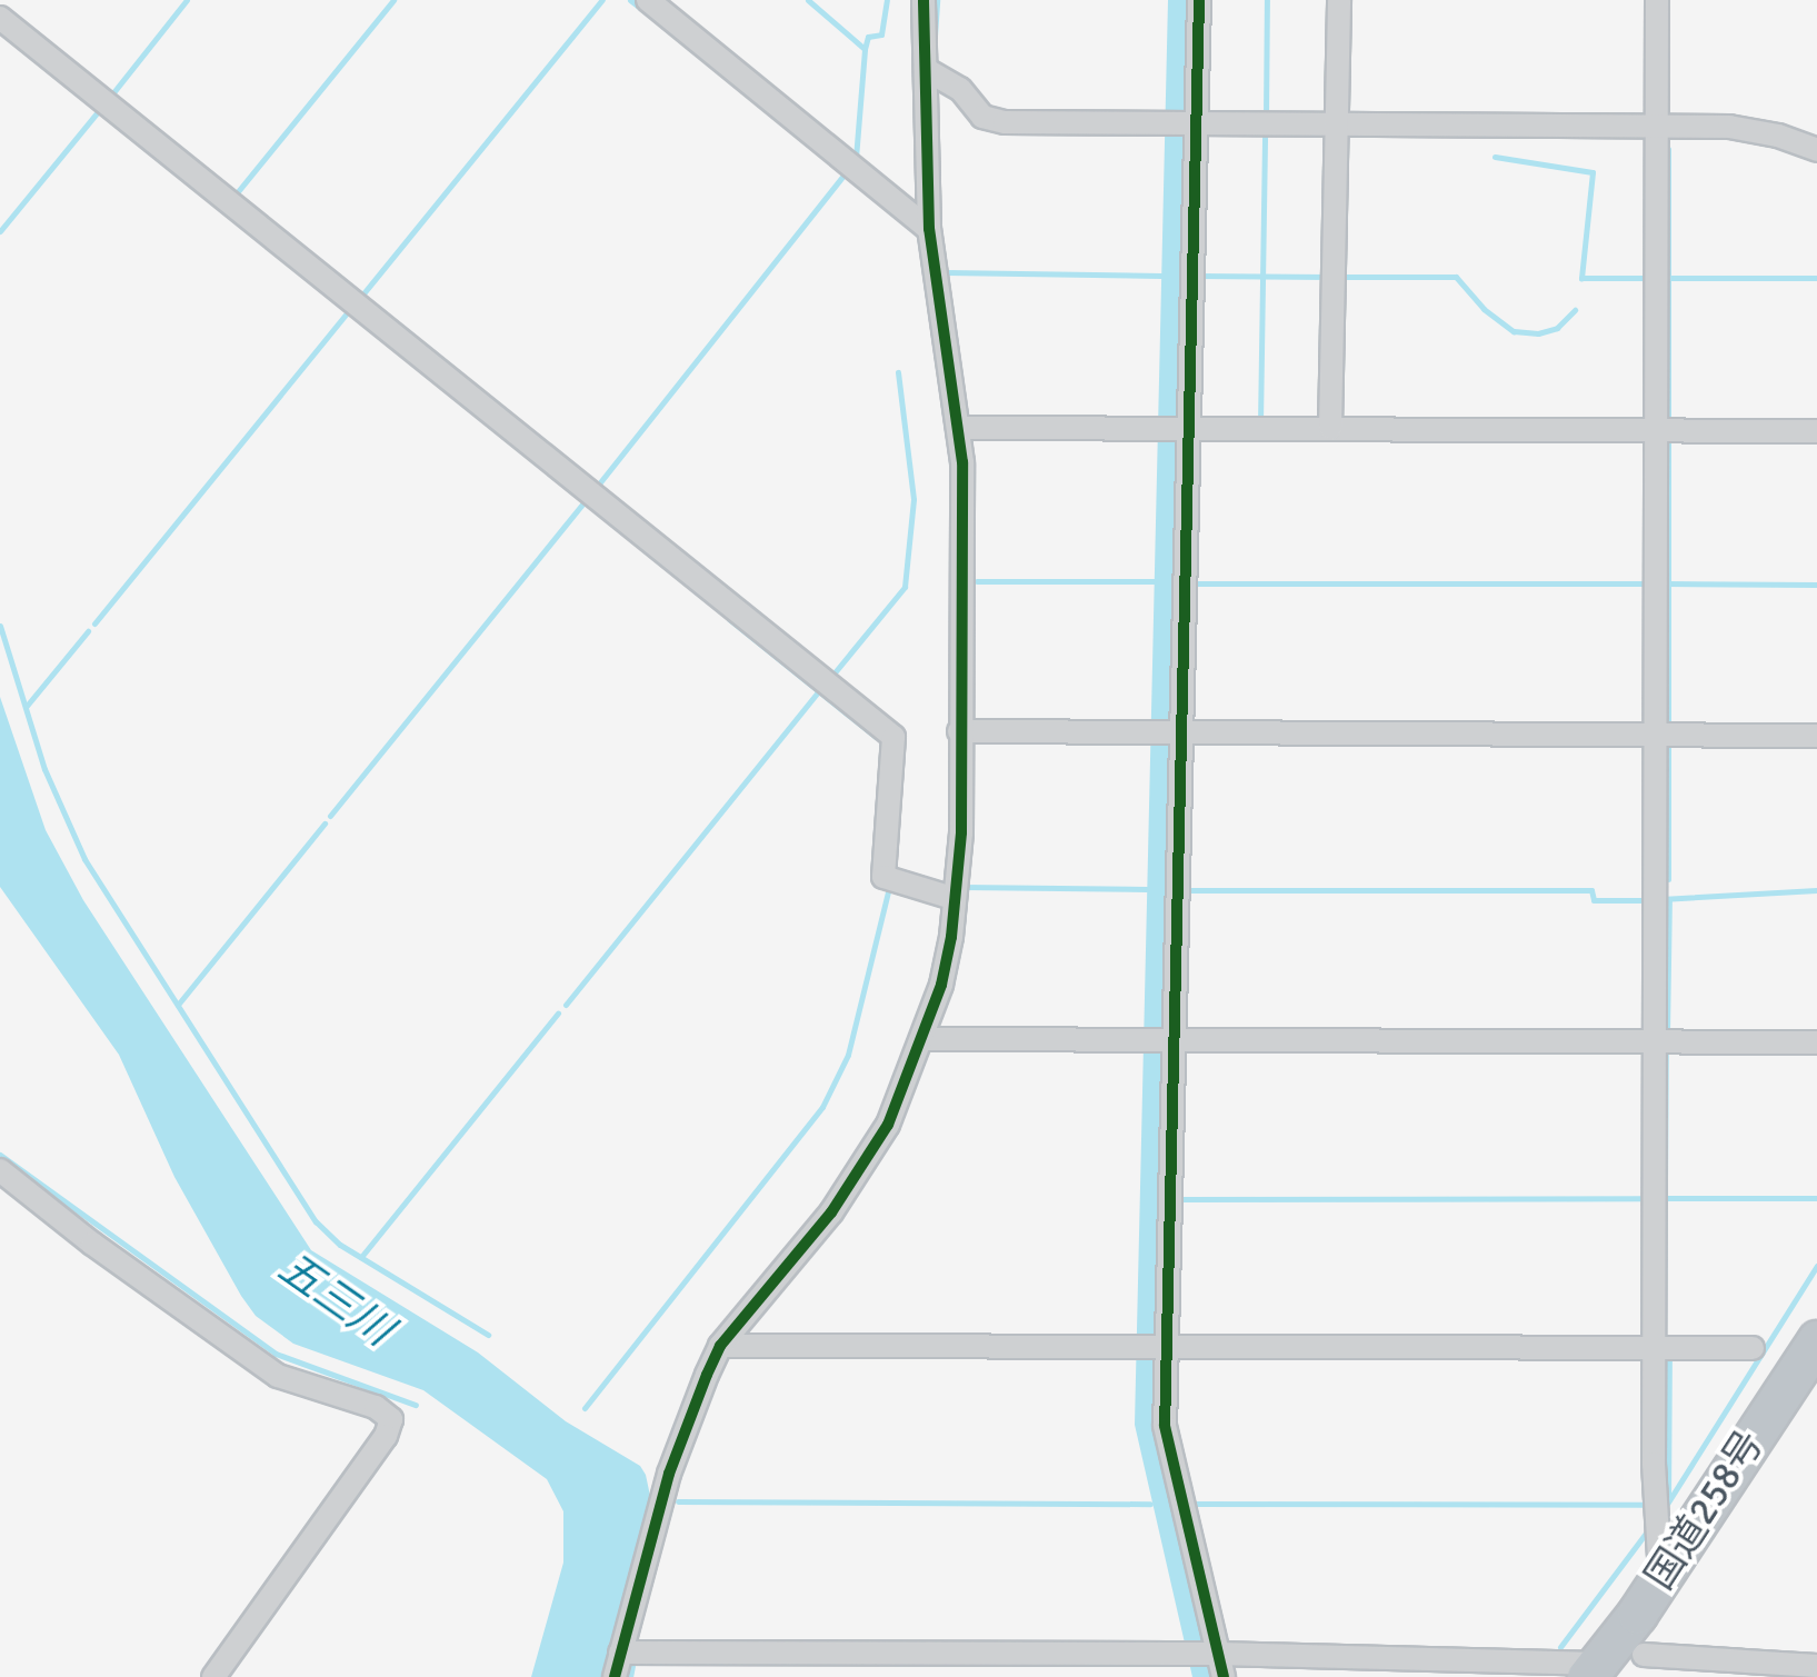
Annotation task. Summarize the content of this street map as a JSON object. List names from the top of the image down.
{
  "streets": {
    "highway": ["国道258号"]
  },
  "water": ["五三川"]
}
